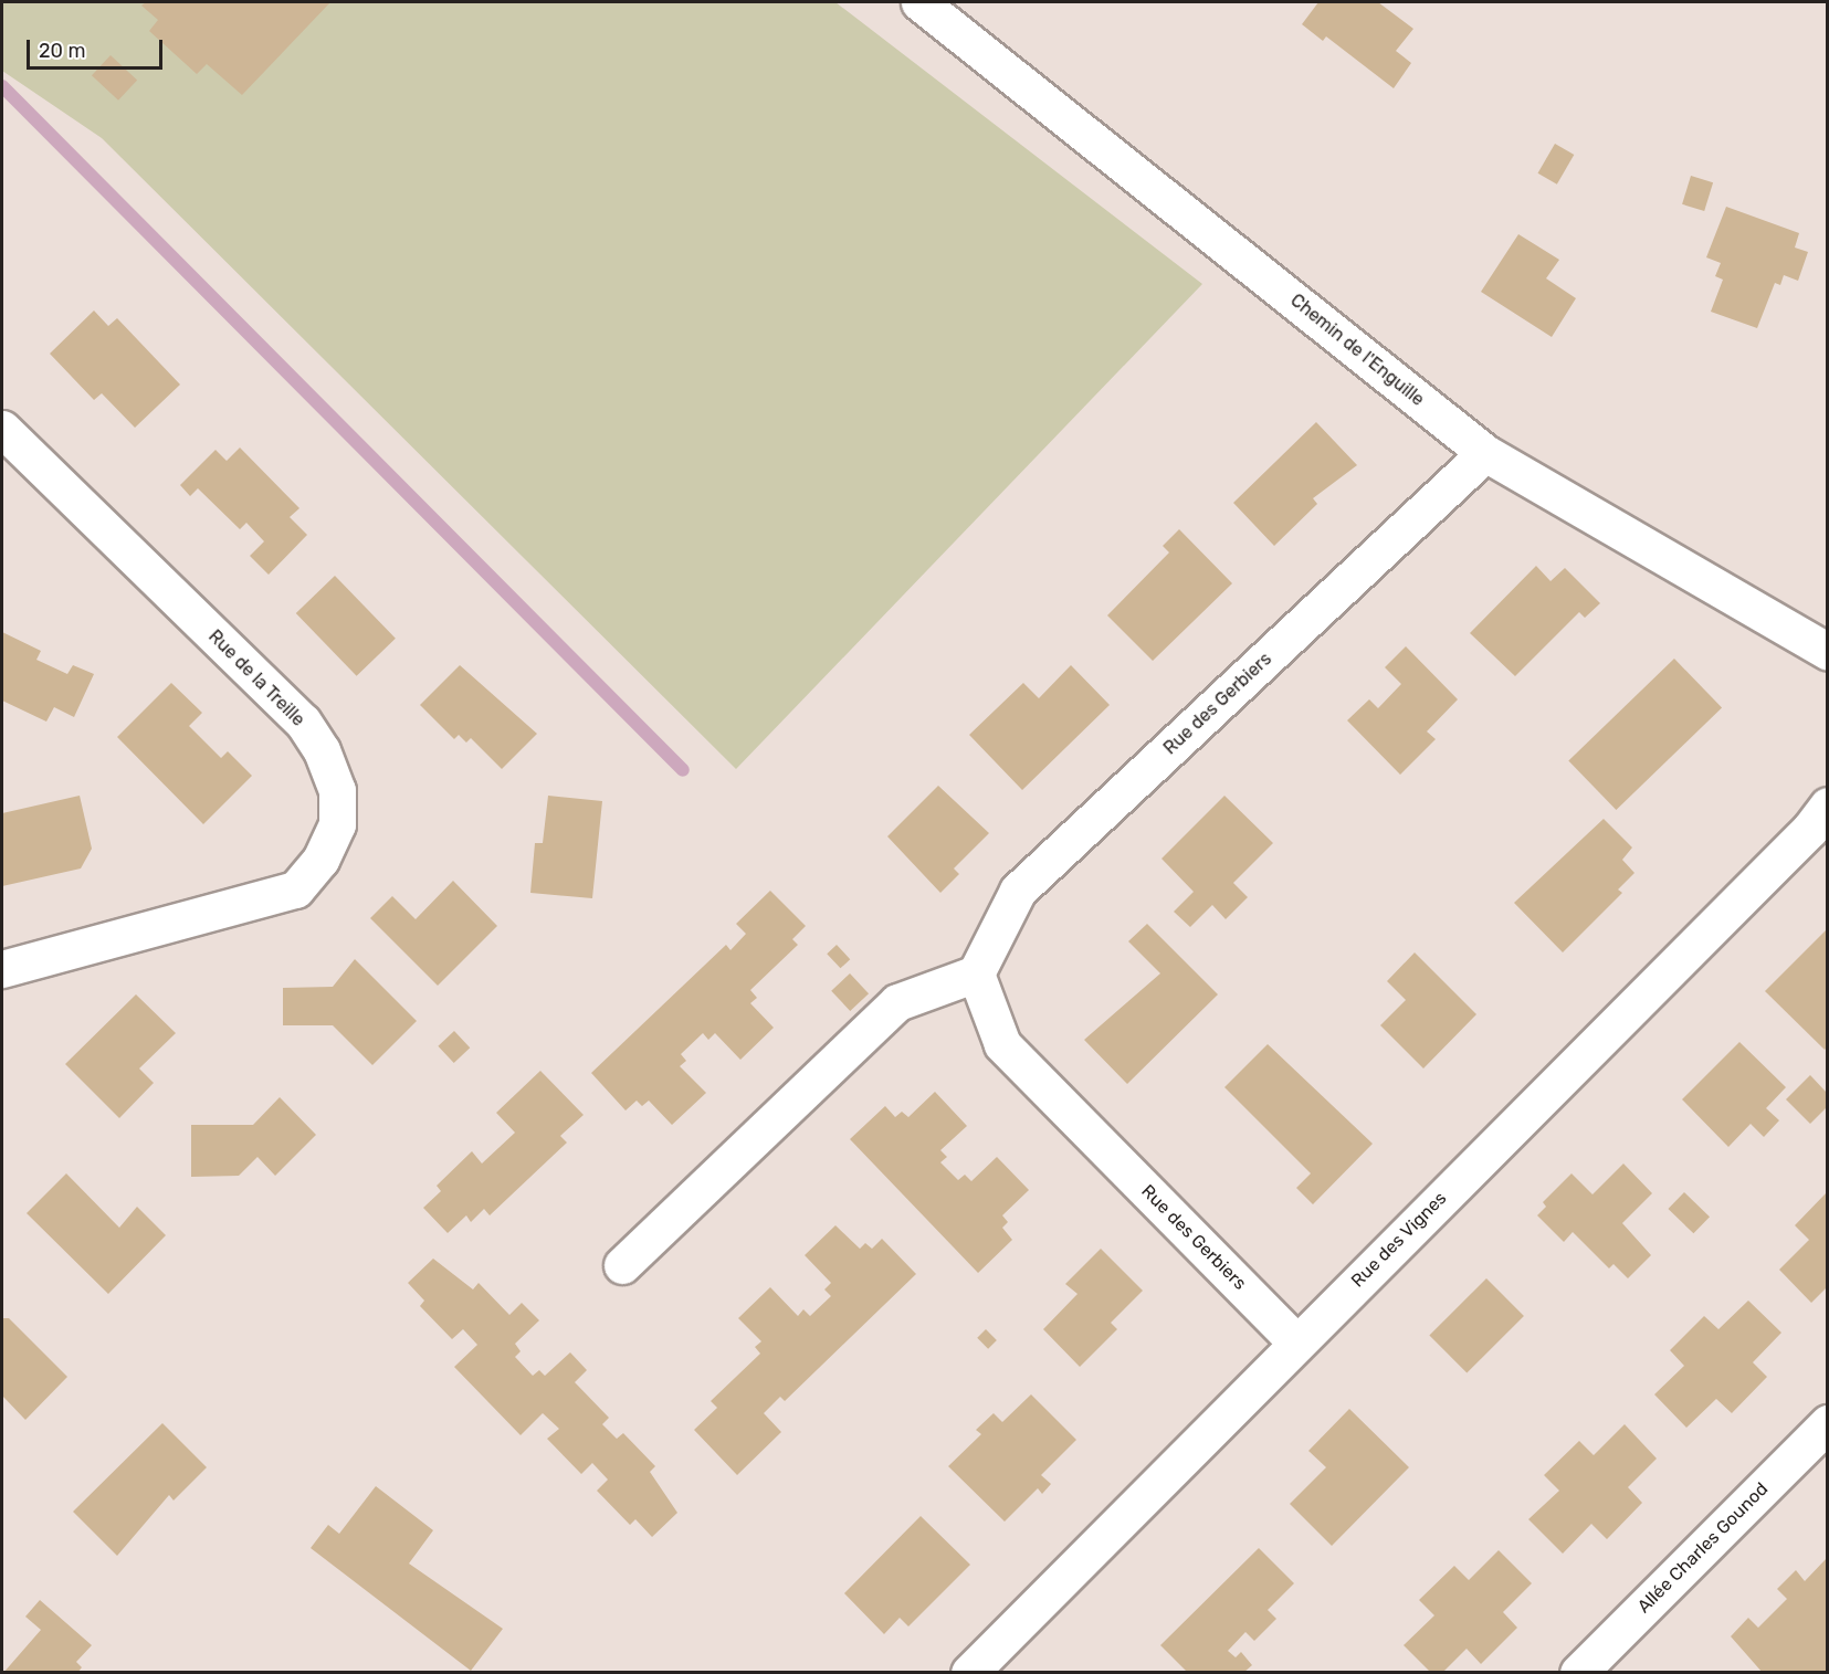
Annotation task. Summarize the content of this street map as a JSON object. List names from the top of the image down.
{
  "streets": {
    "street": [
      "Chemin de l'Enguille",
      "Rue de la Treille",
      "Rue des Gerbiers",
      "Rue des Vignes",
      "Allée Charles Gounod"
    ]
  },
  "crossings": [
    ["Chemin de l'Enguille", "Rue des Gerbiers"],
    ["Rue des Gerbiers", "Rue des Vignes"]
  ],
  "scale_bar": "20 m"
}
